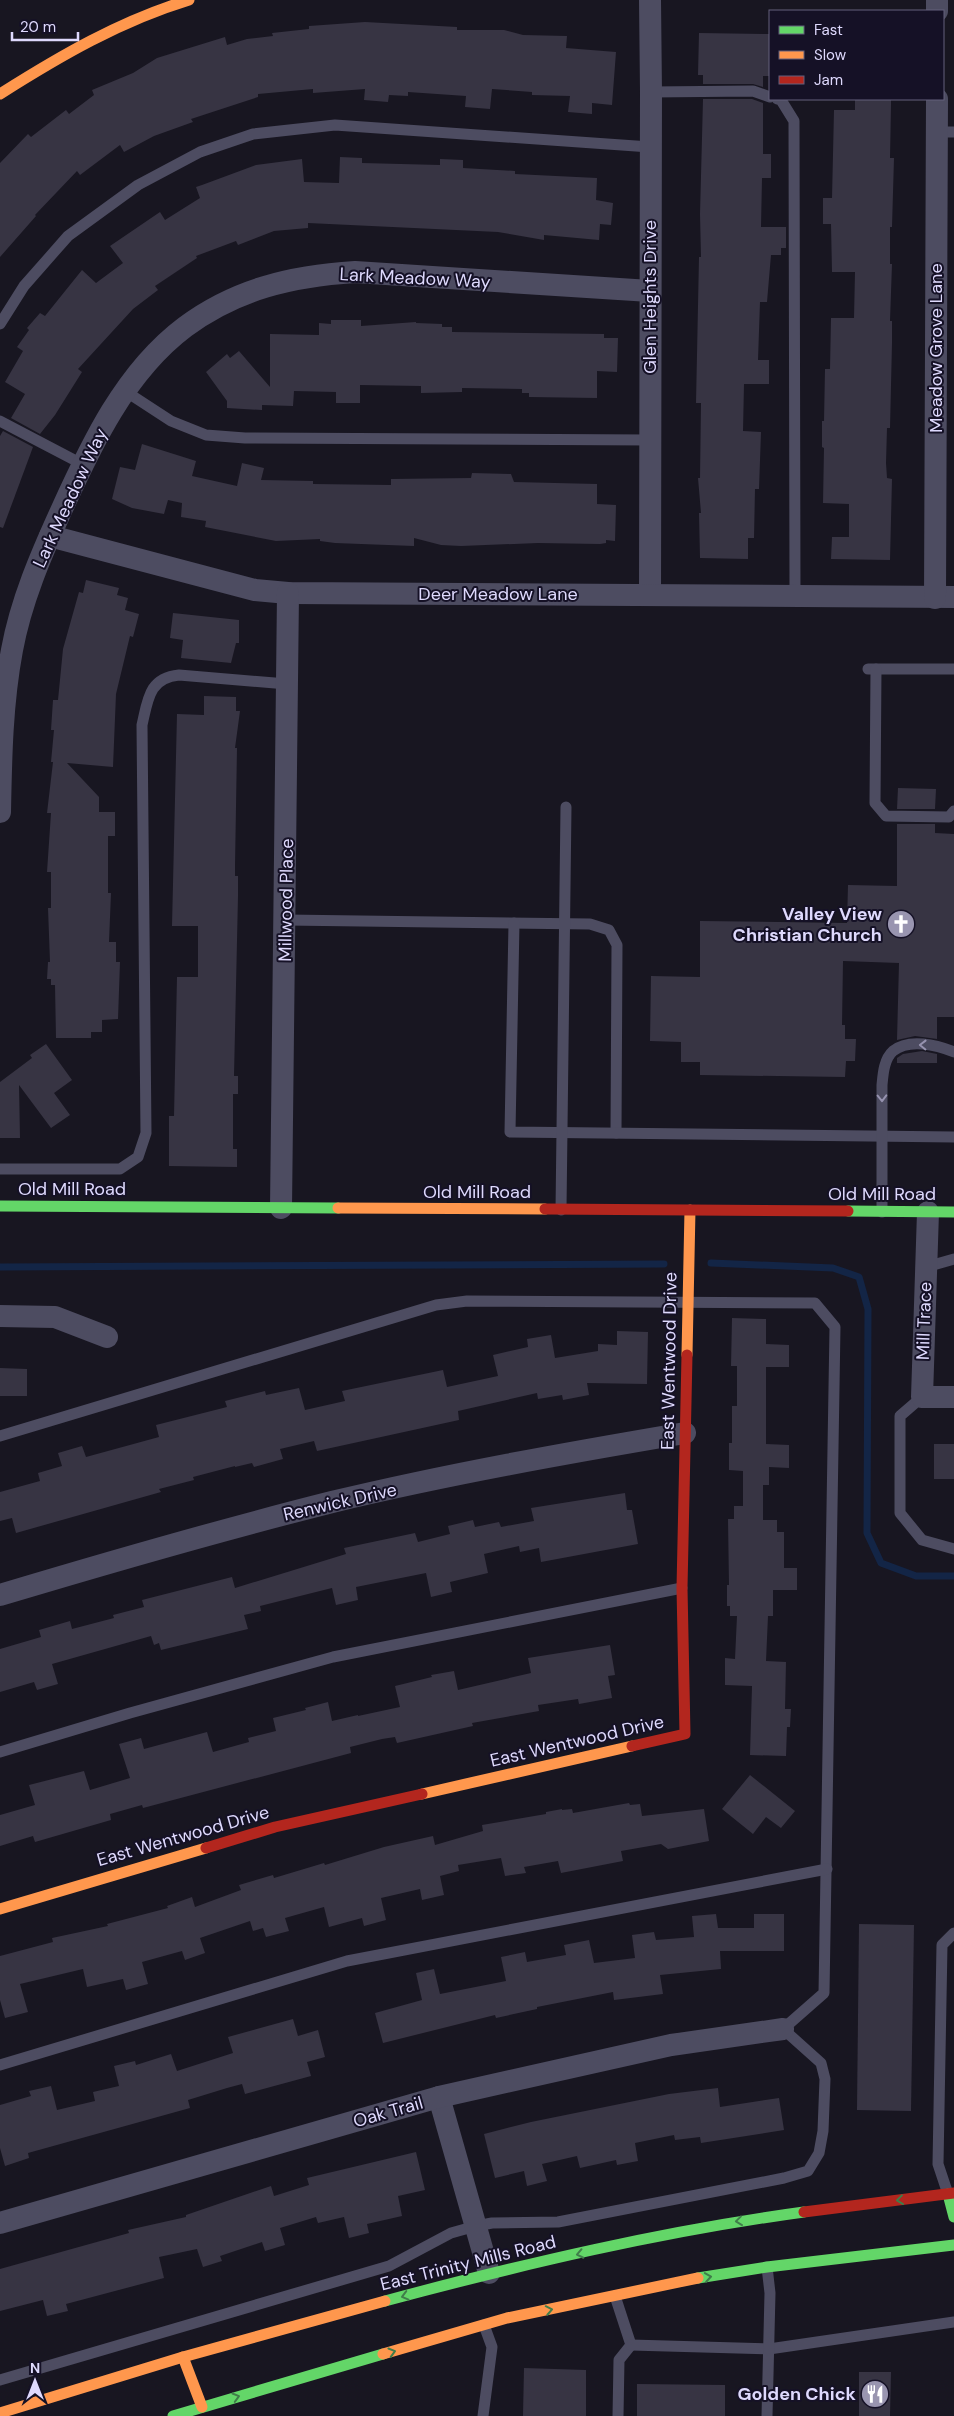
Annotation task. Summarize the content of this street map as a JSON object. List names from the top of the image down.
{
  "streets": {
    "street": [
      "Lark Meadow Way",
      "Glen Heights Drive",
      "Meadow Grove Lane",
      "Deer Meadow Lane",
      "Millwood Place",
      "Old Mill Road",
      "Mill Trace",
      "East Wentwood Drive",
      "Renwick Drive",
      "Oak Trail",
      "East Trinity Mills Road"
    ]
  },
  "crossings": [
    ["Lark Meadow Way", "Glen Heights Drive"],
    ["Lark Meadow Way", "Deer Meadow Lane"],
    ["Glen Heights Drive", "Deer Meadow Lane"],
    ["Meadow Grove Lane", "Deer Meadow Lane"],
    ["Deer Meadow Lane", "Millwood Place"],
    ["Millwood Place", "Old Mill Road"],
    ["Old Mill Road", "Mill Trace"],
    ["Old Mill Road", "East Wentwood Drive"],
    ["East Wentwood Drive", "Renwick Drive"]
  ],
  "places": {
    "church": ["Valley View Christian Church"],
    "restaurant": ["Golden Chick"]
  },
  "legend": ["Fast", "Slow", "Jam"],
  "scale_bar": "20 m",
  "north": "top"
}
